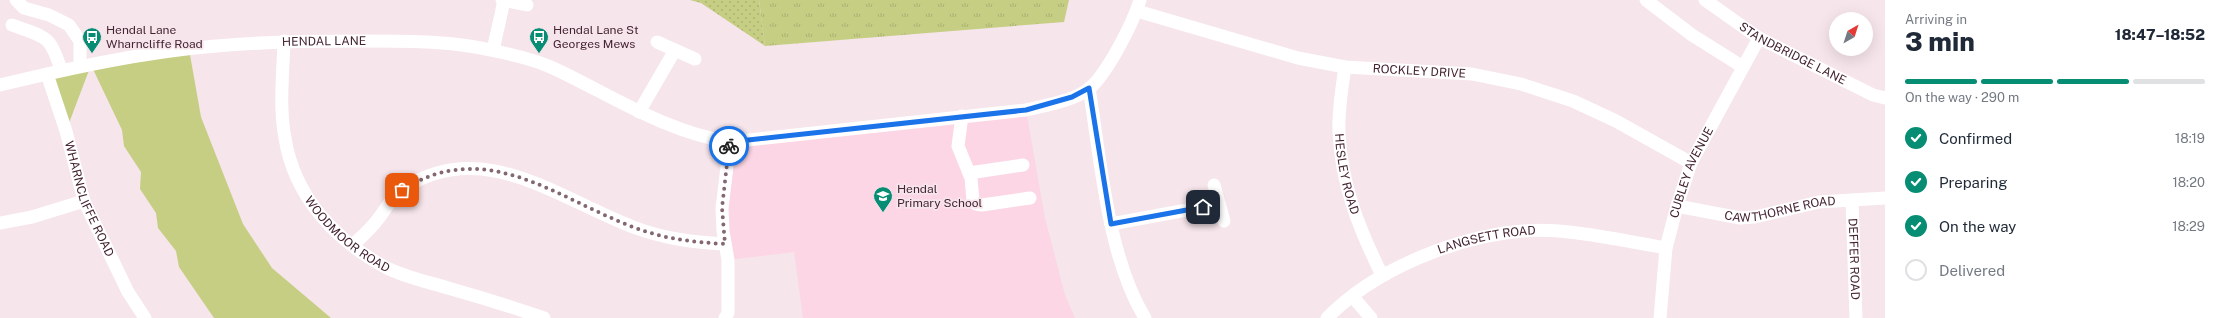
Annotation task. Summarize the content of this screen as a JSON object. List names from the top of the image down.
{
  "streets": {
    "street": [
      "HENDAL LANE",
      "STANDBRIDGE LANE",
      "ROCKLEY DRIVE",
      "CUBLEY AVENUE",
      "HESLEY ROAD",
      "WHARNCLIFFE ROAD",
      "CAWTHORNE ROAD",
      "WOODMOOR ROAD",
      "LANGSETT ROAD",
      "DEFFER ROAD"
    ]
  },
  "crossings": [
    ["HENDAL LANE", "ROCKLEY DRIVE"],
    ["HENDAL LANE", "WHARNCLIFFE ROAD"],
    ["HENDAL LANE", "WOODMOOR ROAD"],
    ["STANDBRIDGE LANE", "CUBLEY AVENUE"],
    ["ROCKLEY DRIVE", "CUBLEY AVENUE"],
    ["ROCKLEY DRIVE", "HESLEY ROAD"],
    ["CUBLEY AVENUE", "CAWTHORNE ROAD"],
    ["CUBLEY AVENUE", "LANGSETT ROAD"],
    ["HESLEY ROAD", "LANGSETT ROAD"],
    ["CAWTHORNE ROAD", "DEFFER ROAD"]
  ],
  "places": {
    "bus stop": ["Hendal Lane Wharncliffe Road", "Hendal Lane St Georges Mews"],
    "school or university": ["Hendal Primary School"]
  },
  "north": "top right",
  "page": {
    "heading": ["3 min", "Arriving in", "18:47–18:52"],
    "bar": "On the way · 290 m",
    "list": [
      ["Confirmed", "18:19"],
      ["Preparing", "18:20"],
      ["On the way", "18:29"],
      "Delivered"
    ]
  }
}
